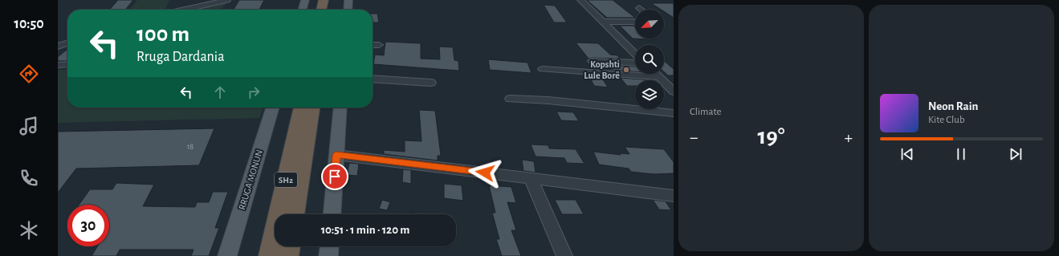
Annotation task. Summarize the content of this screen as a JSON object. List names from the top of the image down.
{
  "streets": {
    "highway": ["SH2"],
    "main road": ["RRUGA MONUN"]
  },
  "places": ["Kopshti Lule Borë"],
  "house_numbers": ["18"],
  "north": "bottom left",
  "page": {
    "tabs": "10:50",
    "tile": "Climate",
    "turn": ["100 m", "Rruga Dardania"],
    "song": ["Neon Rain", "Kite Club"],
    "heat": ["−", "19°", "+"],
    "limit": "30",
    "trip": "10:51 · 1 min · 120 m"
  }
}
